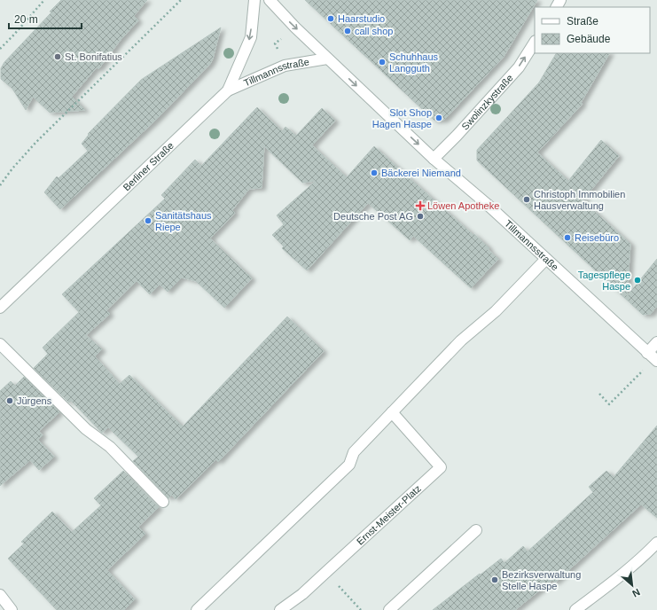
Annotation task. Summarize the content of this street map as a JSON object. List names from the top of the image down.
{
  "streets": {
    "street": [
      "Tillmannsstraße",
      "Swolinzkystraße",
      "Berliner Straße",
      "Ernst-Meister-Platz"
    ]
  },
  "crossings": [
    ["Tillmannsstraße", "Swolinzkystraße"],
    ["Tillmannsstraße", "Berliner Straße"]
  ],
  "one_way": ["Swolinzkystraße"],
  "places": {
    "other": [
      "Haarstudio",
      "call shop",
      "St. Bonifatius",
      "Schuhhaus Langguth",
      "Slot Shop Hagen Haspe",
      "Bäckerei Niemand",
      "Christoph Immobilien Hausverwaltung",
      "Deutsche Post AG",
      "Sanitätshaus Riepe",
      "Reisebüro",
      "Tagespflege Haspe",
      "Jürgens",
      "Bezirksverwaltung Stelle Haspe"
    ],
    "health": ["Löwen Apotheke"]
  },
  "legend": ["Straße", "Gebäude"],
  "scale_bar": "20 m",
  "north": "bottom right"
}
